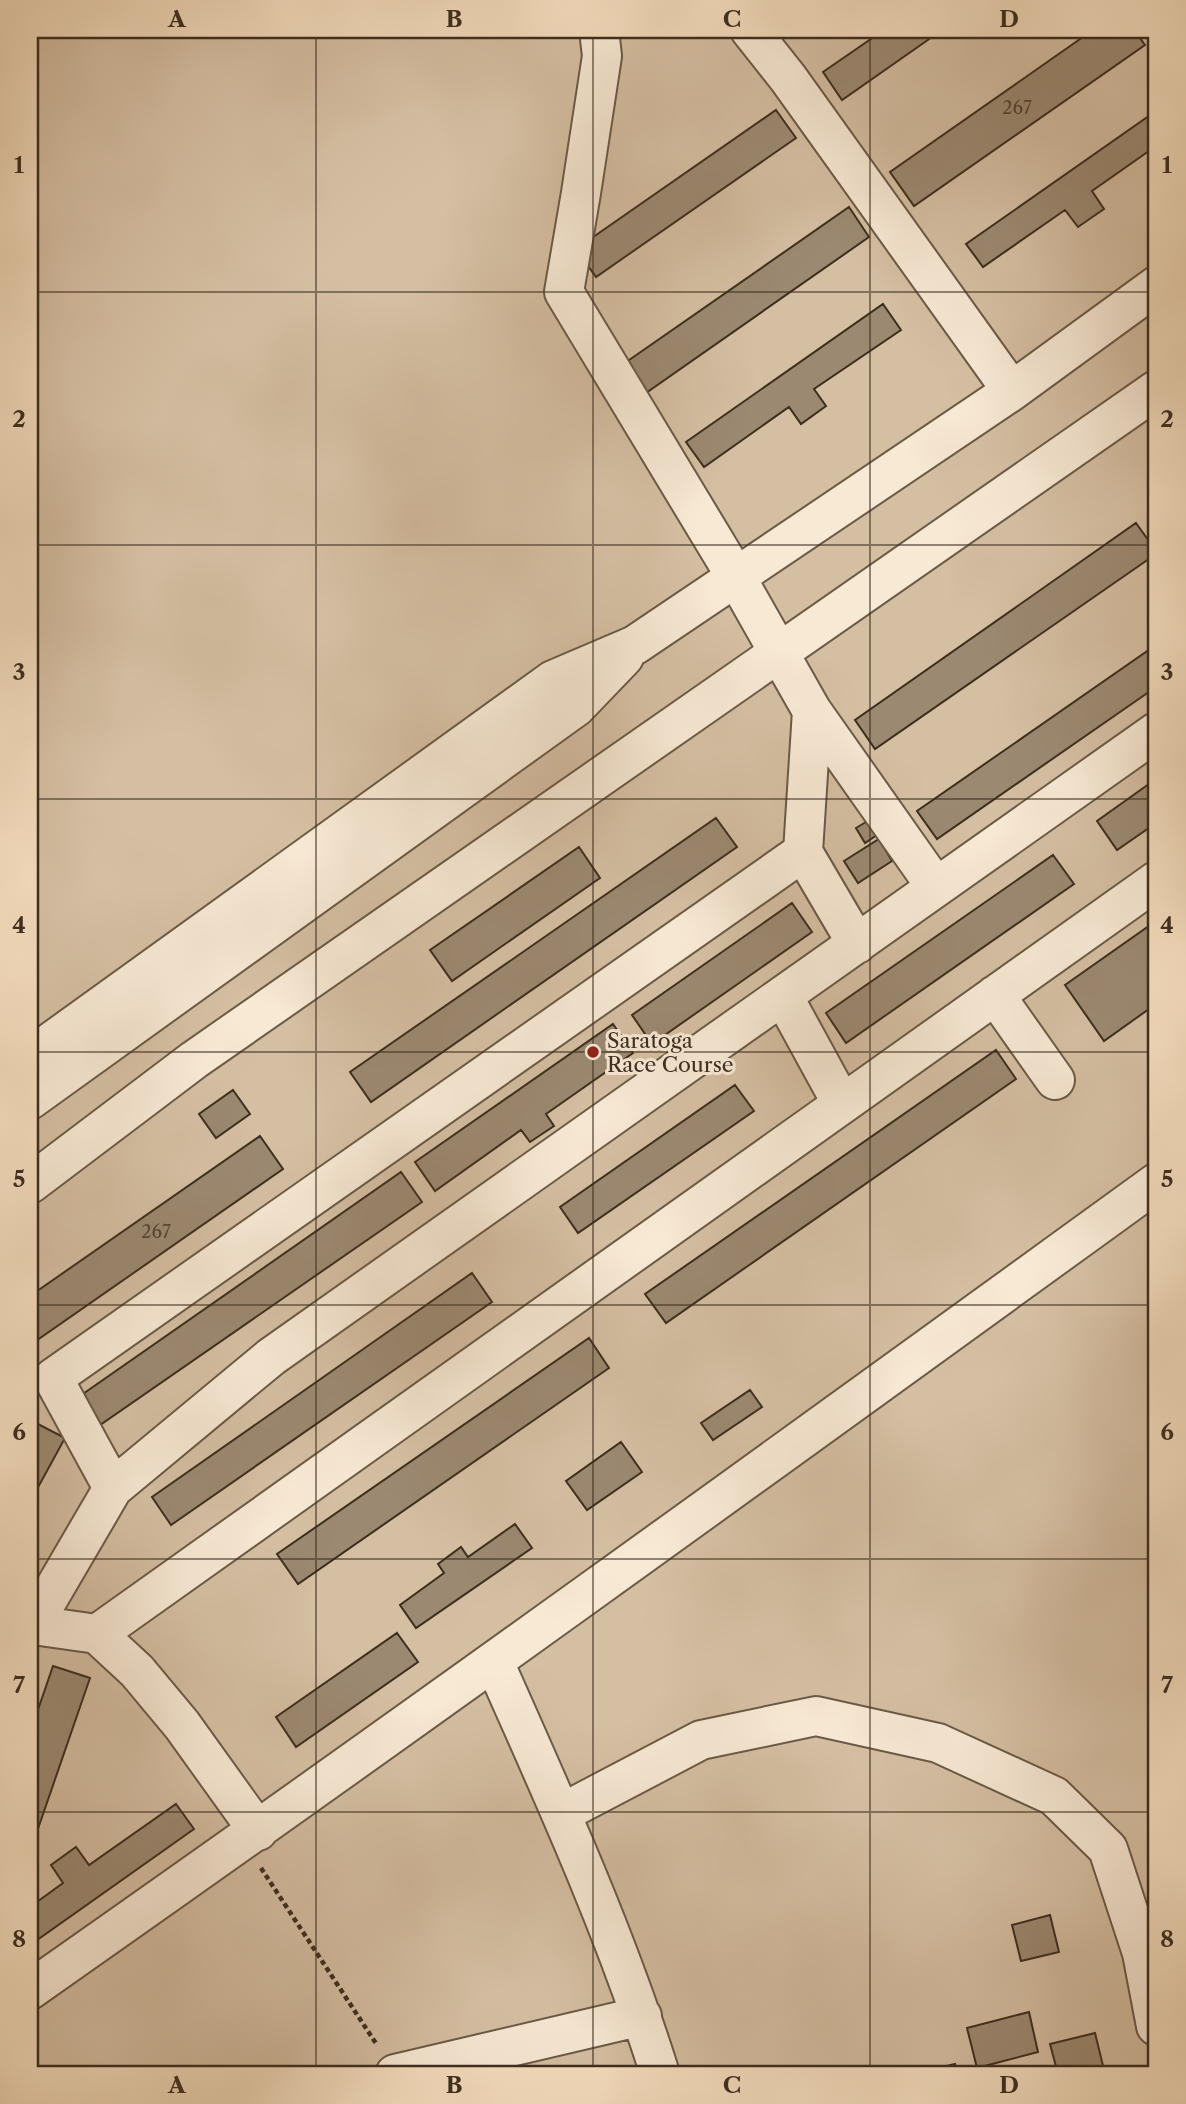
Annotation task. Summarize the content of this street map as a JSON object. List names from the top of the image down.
{
  "places": ["Saratoga Race Course"],
  "house_numbers": ["267", "267"],
  "grid": {
    "columns": [
      "A",
      "B",
      "C",
      "D"
    ],
    "rows": [
      "1",
      "2",
      "3",
      "4",
      "5",
      "6",
      "7",
      "8"
    ]
  }
}
